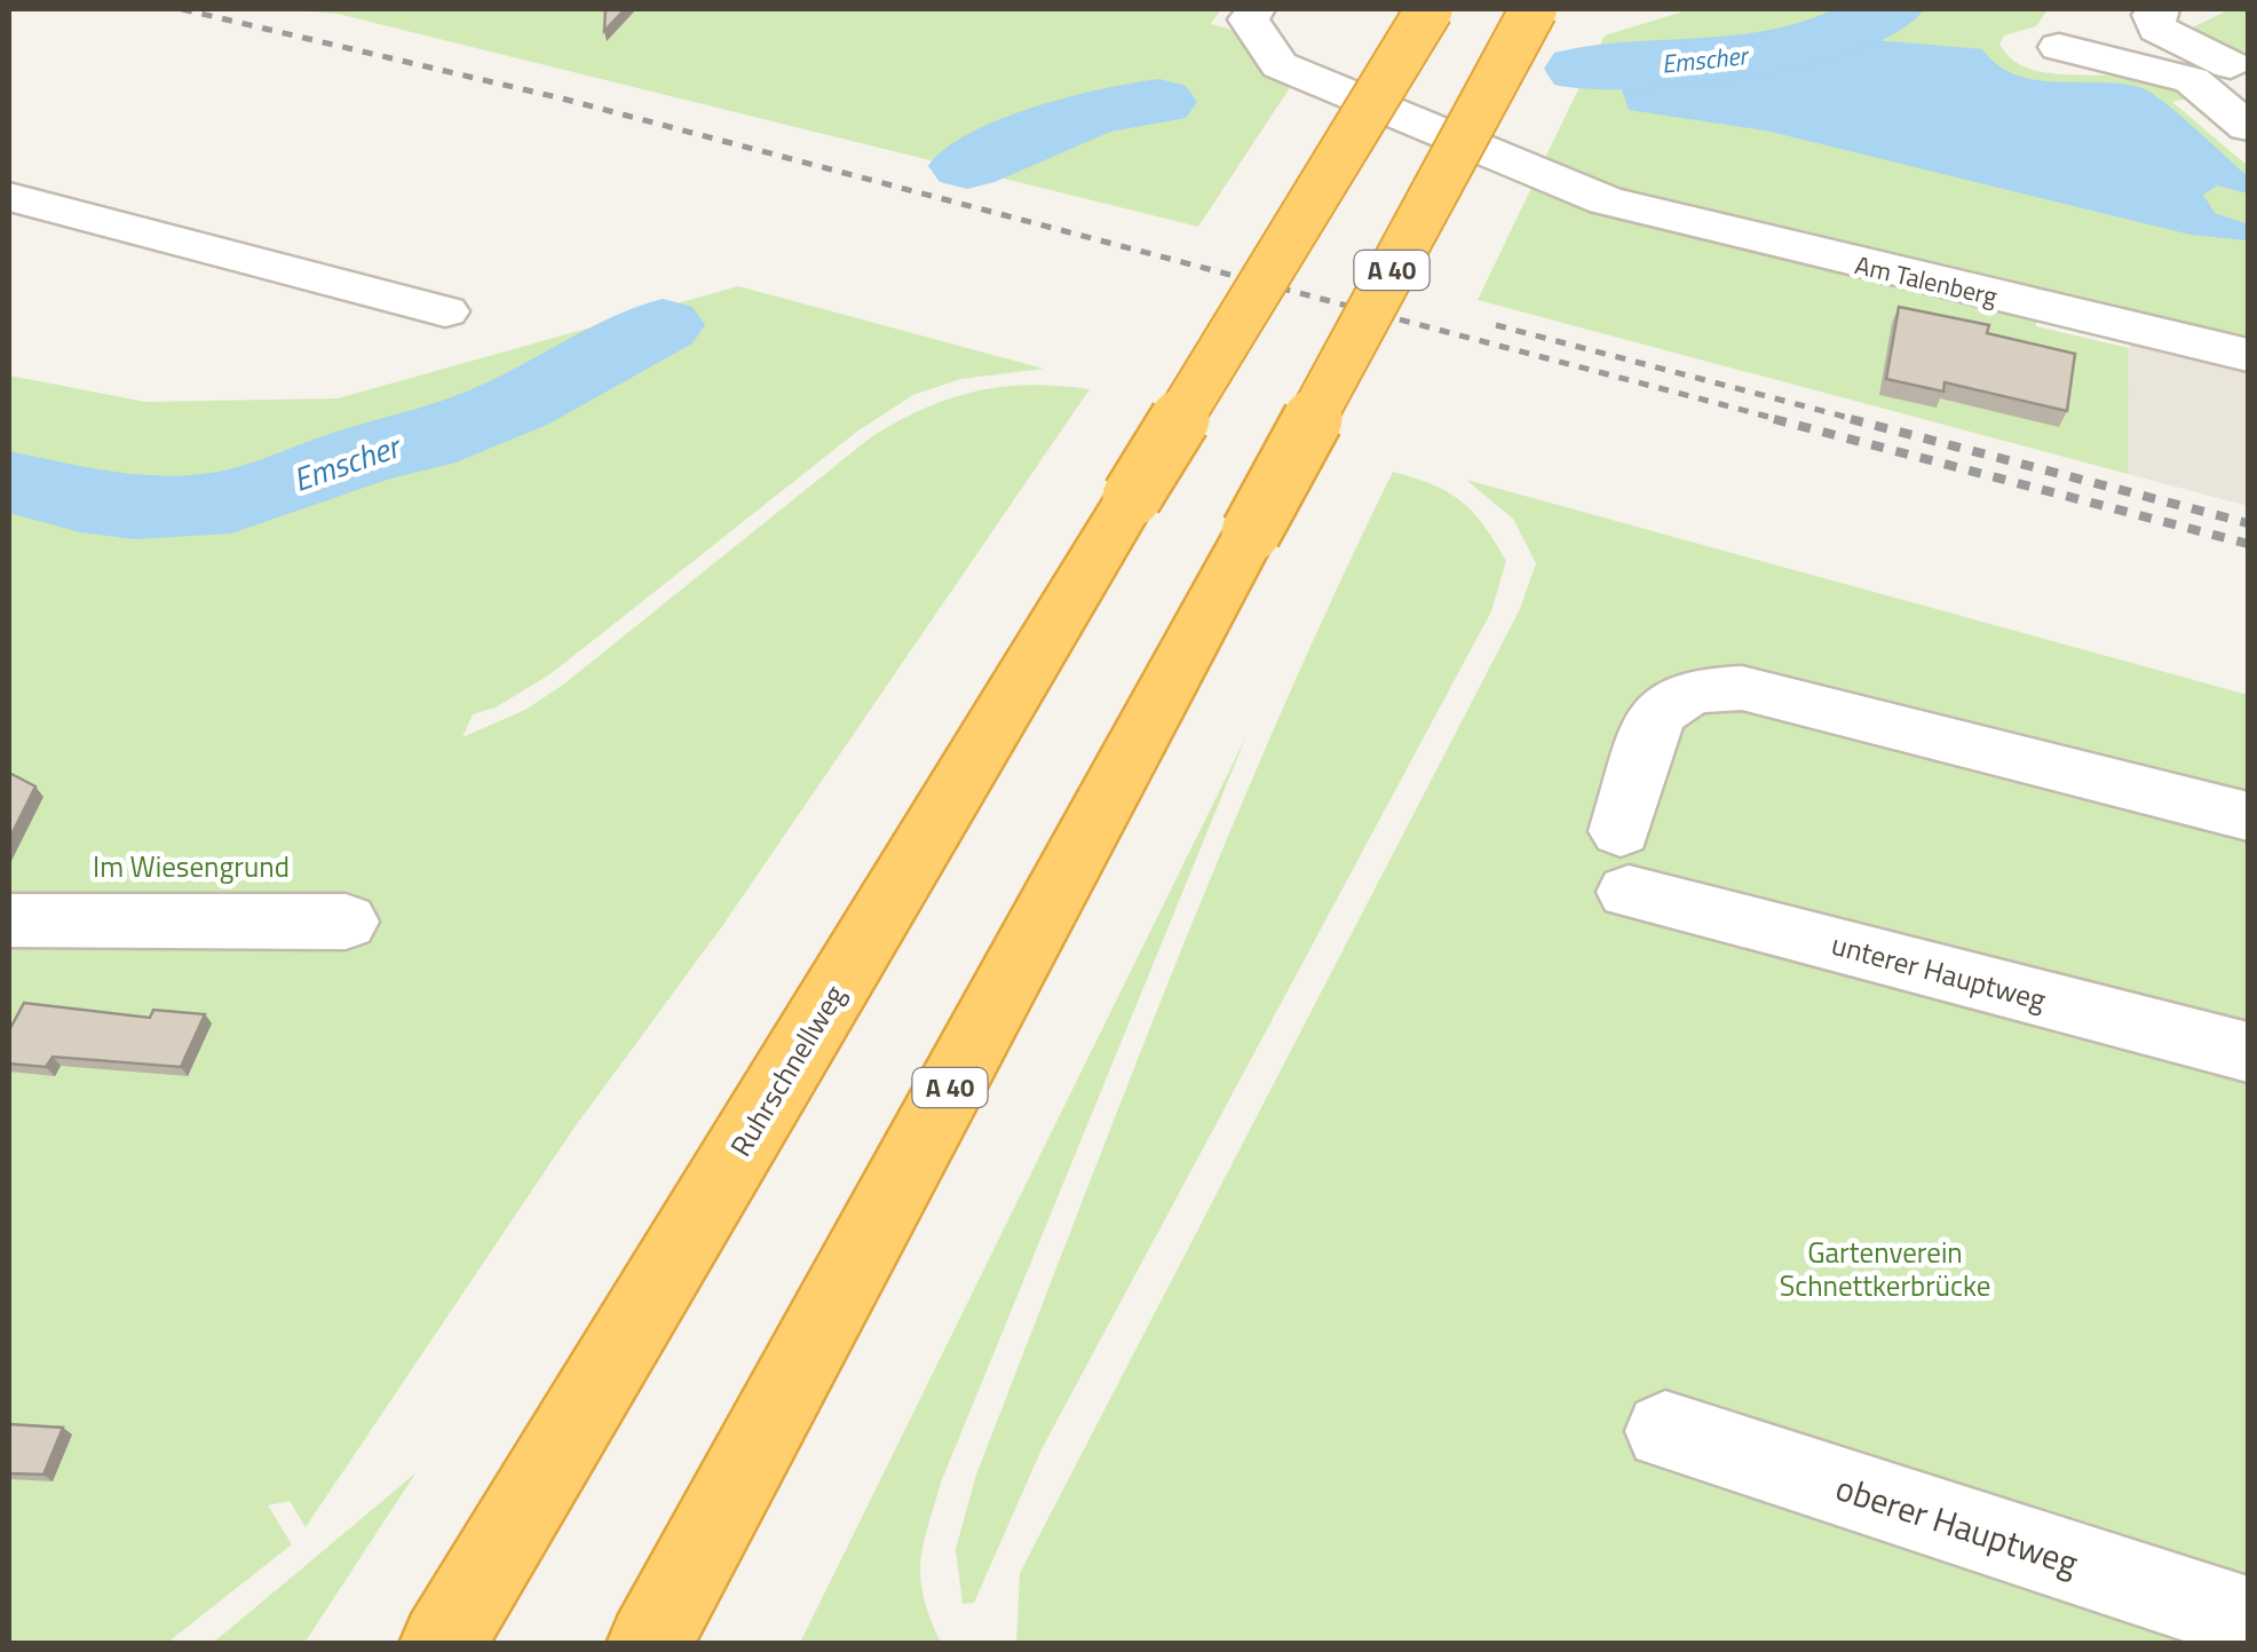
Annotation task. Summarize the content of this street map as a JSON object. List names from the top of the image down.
{
  "streets": {
    "highway": ["A 40", "Ruhrschnellweg"],
    "street": ["Am Talenberg", "unterer Hauptweg", "oberer Hauptweg"]
  },
  "water": ["Emscher"],
  "parks": ["Im Wiesengrund", "Gartenverein Schnettkerbrücke"]
}
